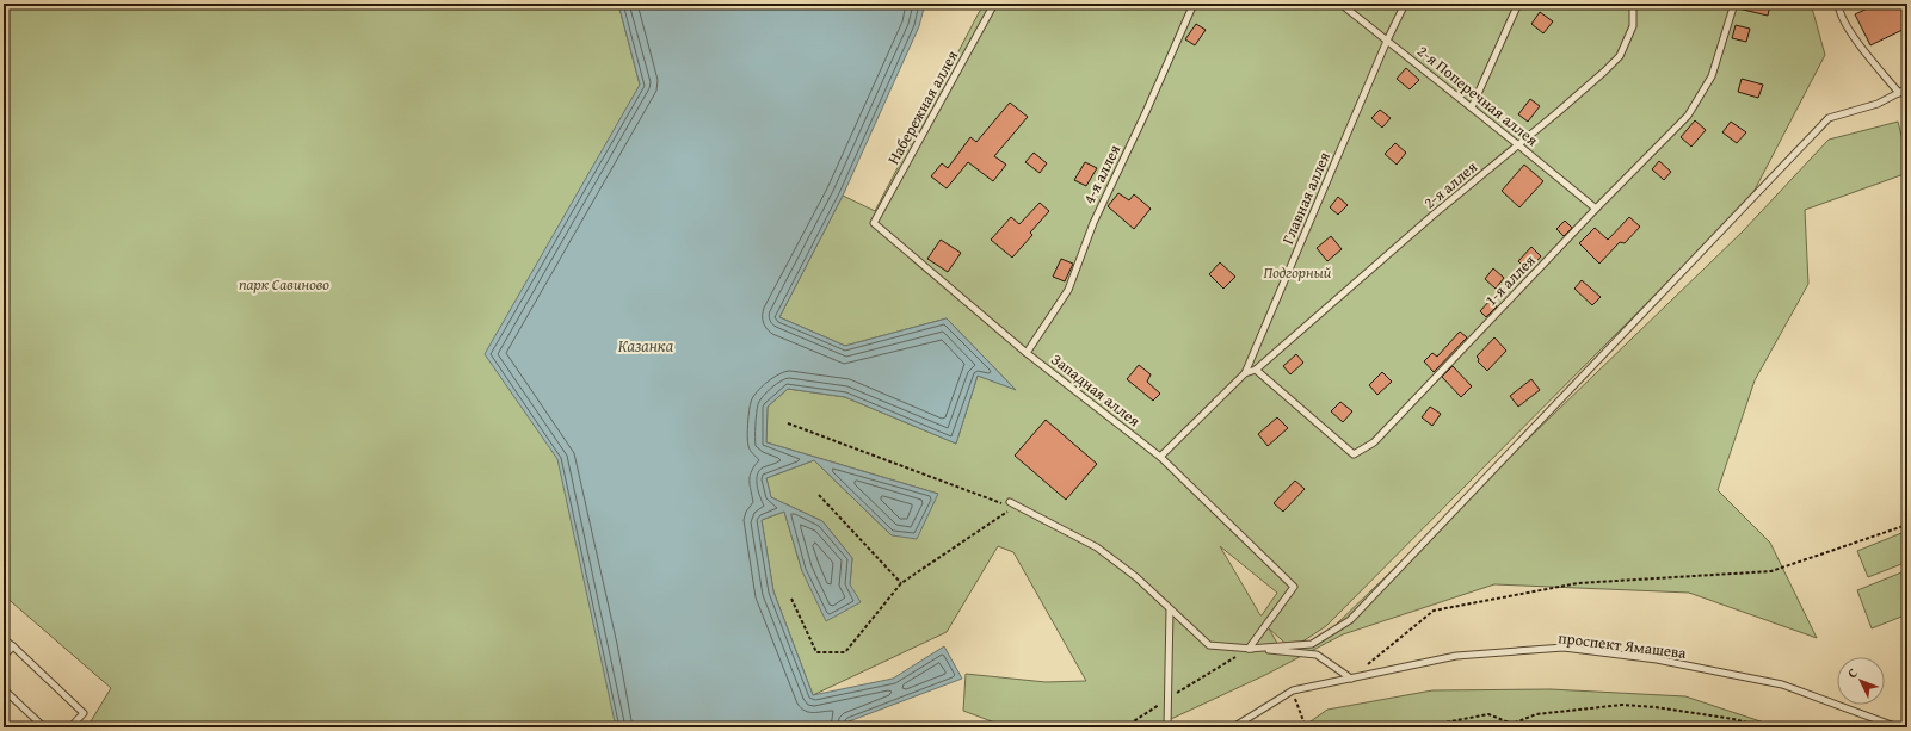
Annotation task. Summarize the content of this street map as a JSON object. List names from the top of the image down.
{
  "streets": {
    "lane": [
      "2-я Поперечная аллея",
      "Набережная аллея",
      "4-я аллея",
      "2-я аллея",
      "Главная аллея",
      "1-я аллея",
      "Западная аллея",
      "проспект Ямашева"
    ]
  },
  "crossings": [
    ["2-я Поперечная аллея", "2-я аллея"],
    ["2-я Поперечная аллея", "Главная аллея"],
    ["2-я Поперечная аллея", "1-я аллея"],
    ["Набережная аллея", "Западная аллея"],
    ["4-я аллея", "Западная аллея"],
    ["2-я аллея", "1-я аллея"],
    ["Главная аллея", "Западная аллея"]
  ],
  "water": ["Казанка"],
  "parks": ["Подгорный", "парк Савиново"],
  "north": "top left"
}
